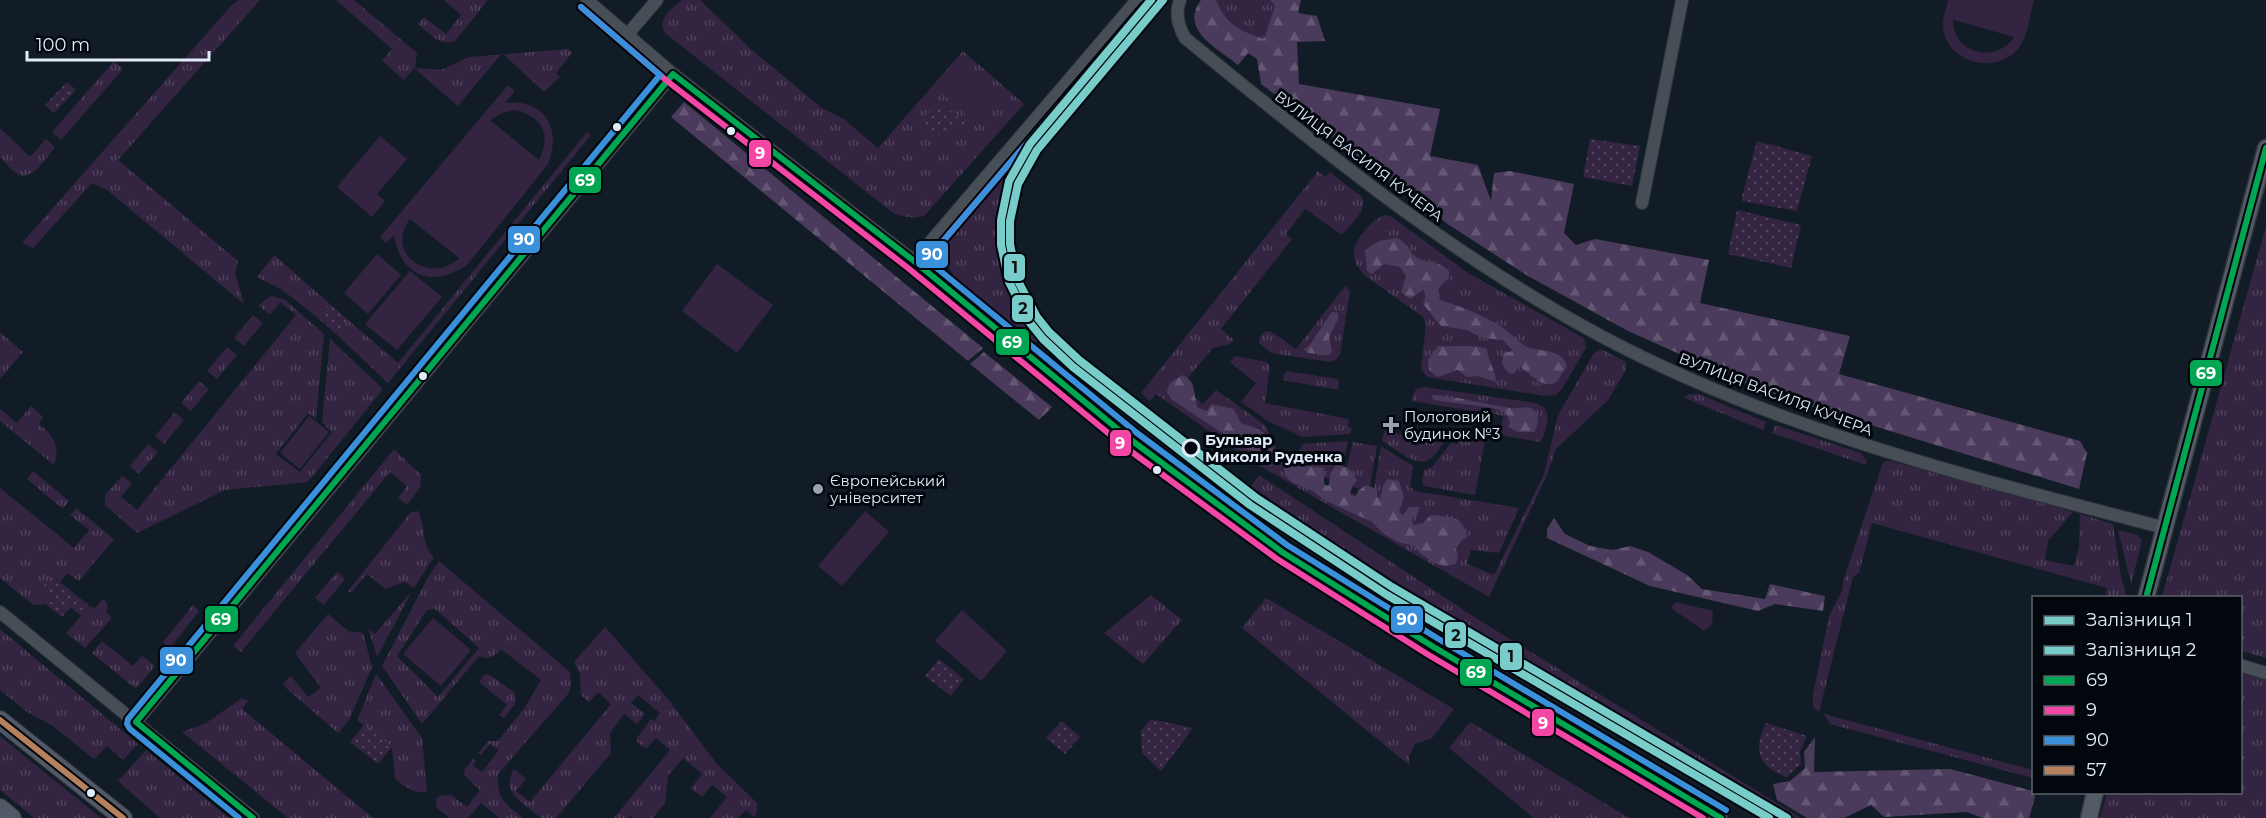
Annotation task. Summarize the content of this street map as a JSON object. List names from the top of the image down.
{
  "streets": {
    "street": ["ВУЛИЦЯ ВАСИЛЯ КУЧЕРА"]
  },
  "places": {
    "health": ["Пологовий будинок №3"],
    "other": ["Бульвар Миколи Руденка", "Європейський університет"]
  },
  "lines": [
    "rail line 1",
    "rail line 2",
    "transit line 9",
    "transit line 90",
    "transit line 69",
    "transit line 57"
  ],
  "legend": [
    "Залізниця 1",
    "Залізниця 2",
    "69",
    "9",
    "90",
    "57"
  ],
  "scale_bar": "100 m"
}
